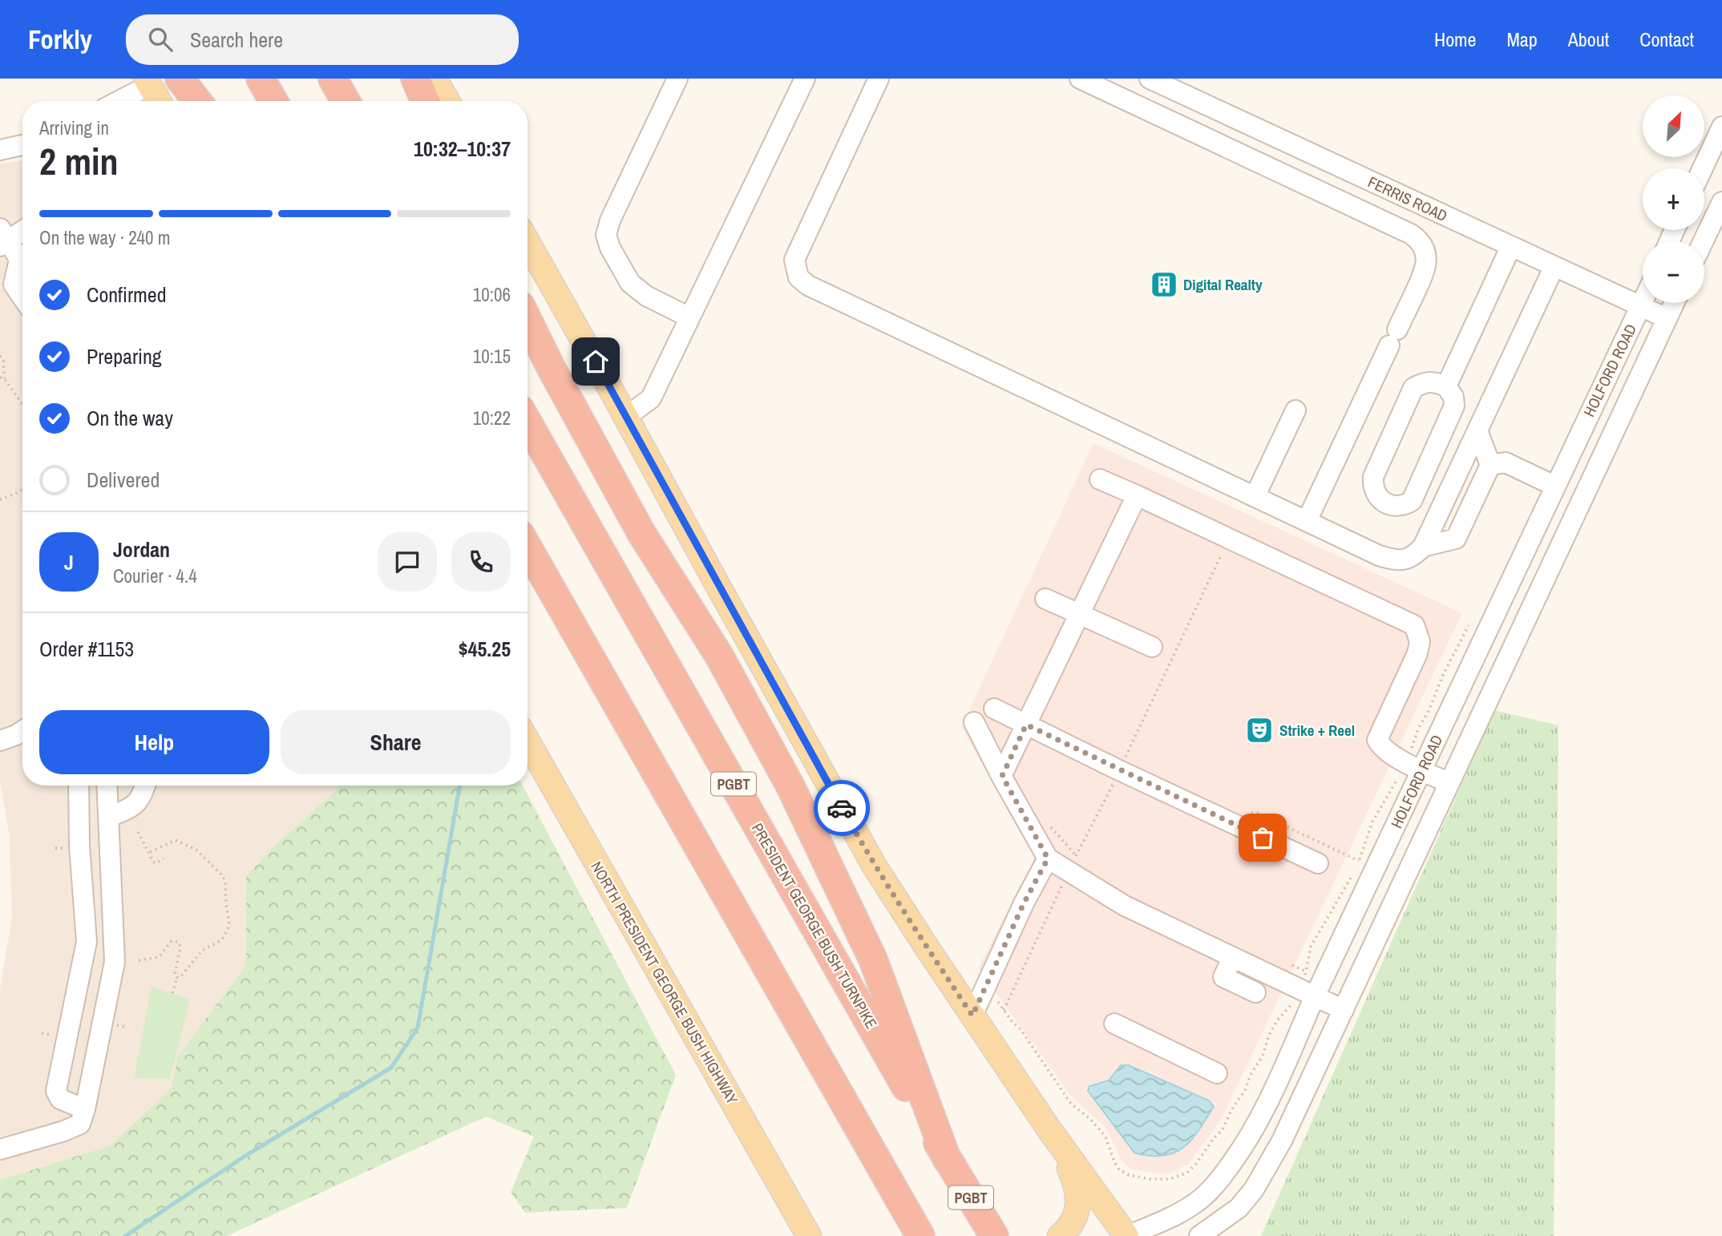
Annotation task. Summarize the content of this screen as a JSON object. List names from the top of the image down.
{
  "streets": {
    "highway": ["PGBT", "PRESIDENT GEORGE BUSH TURNPIKE"],
    "main road": ["NORTH PRESIDENT GEORGE BUSH HIGHWAY"],
    "street": ["FERRIS ROAD", "HOLFORD ROAD"]
  },
  "crossings": [
    ["FERRIS ROAD", "HOLFORD ROAD"]
  ],
  "places": {
    "building": ["Digital Realty"],
    "theatre": ["Strike + Reel"]
  },
  "north": "top right",
  "page": {
    "header": "Forkly",
    "search": "Search here",
    "nav": [
      "Home",
      "Map",
      "About",
      "Contact"
    ],
    "map_buttons": ["+", "−"],
    "heading": ["2 min", "Arriving in", "10:32–10:37"],
    "panel": [
      "Jordan",
      "Courier · 4.4",
      "Order #1153",
      "$45.25"
    ],
    "bar": "On the way · 240 m",
    "list": [
      ["Confirmed", "10:06"],
      ["Preparing", "10:15"],
      ["On the way", "10:22"],
      "Delivered"
    ],
    "round": "J",
    "buttons": ["Help", "Share"]
  }
}
